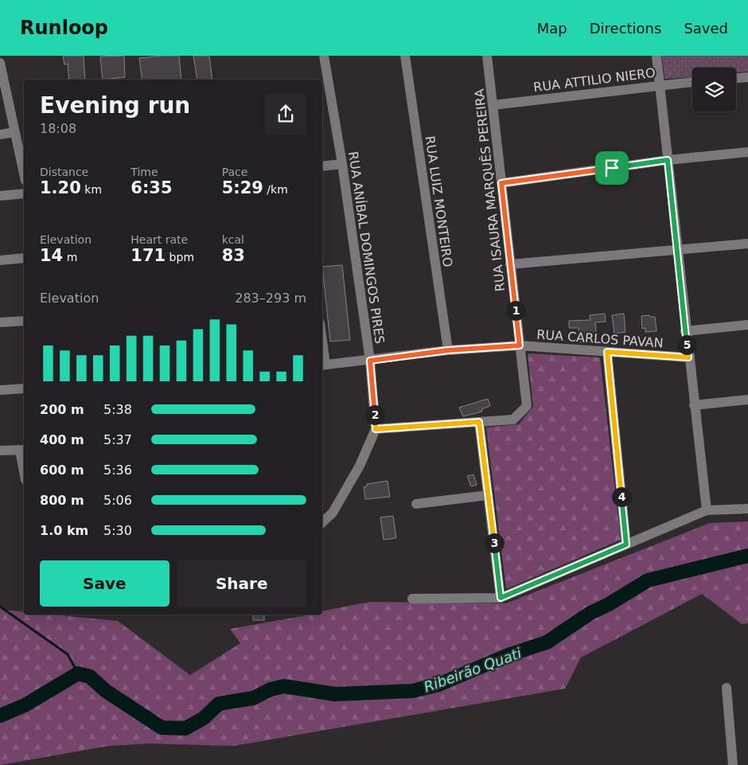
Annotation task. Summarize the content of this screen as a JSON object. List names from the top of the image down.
{
  "streets": {
    "street": [
      "RUA ATTILIO NIERO",
      "RUA ISAURA MARQUÊS PEREIRA",
      "RUA LUIZ MONTEIRO",
      "RUA ANÍBAL DOMINGOS PIRES",
      "RUA CARLOS PAVAN"
    ]
  },
  "crossings": [
    ["RUA ATTILIO NIERO", "RUA ISAURA MARQUÊS PEREIRA"],
    ["RUA ISAURA MARQUÊS PEREIRA", "RUA CARLOS PAVAN"],
    ["RUA LUIZ MONTEIRO", "RUA CARLOS PAVAN"],
    ["RUA ANÍBAL DOMINGOS PIRES", "RUA CARLOS PAVAN"]
  ],
  "water": ["Ribeirão Quati"],
  "page": {
    "header": "Runloop",
    "nav": ["Map", "Directions", "Saved"],
    "heading": ["Evening run", "18:08"],
    "stats": [
      ["Distance", "1.20 km"],
      ["Time", "6:35"],
      ["Pace", "5:29 /km"],
      ["Elevation", "14 m"],
      ["Heart rate", "171 bpm"],
      ["kcal", "83"]
    ],
    "chart": ["Elevation", "283–293 m"],
    "pins": [
      "1",
      "5",
      "2",
      "4",
      "3"
    ],
    "list": [
      {
        "name": "200 m",
        "note": "5:38"
      },
      {
        "name": "400 m",
        "note": "5:37"
      },
      {
        "name": "600 m",
        "note": "5:36"
      },
      {
        "name": "800 m",
        "note": "5:06"
      },
      {
        "name": "1.0 km",
        "note": "5:30"
      }
    ],
    "buttons": ["Save", "Share"]
  }
}
